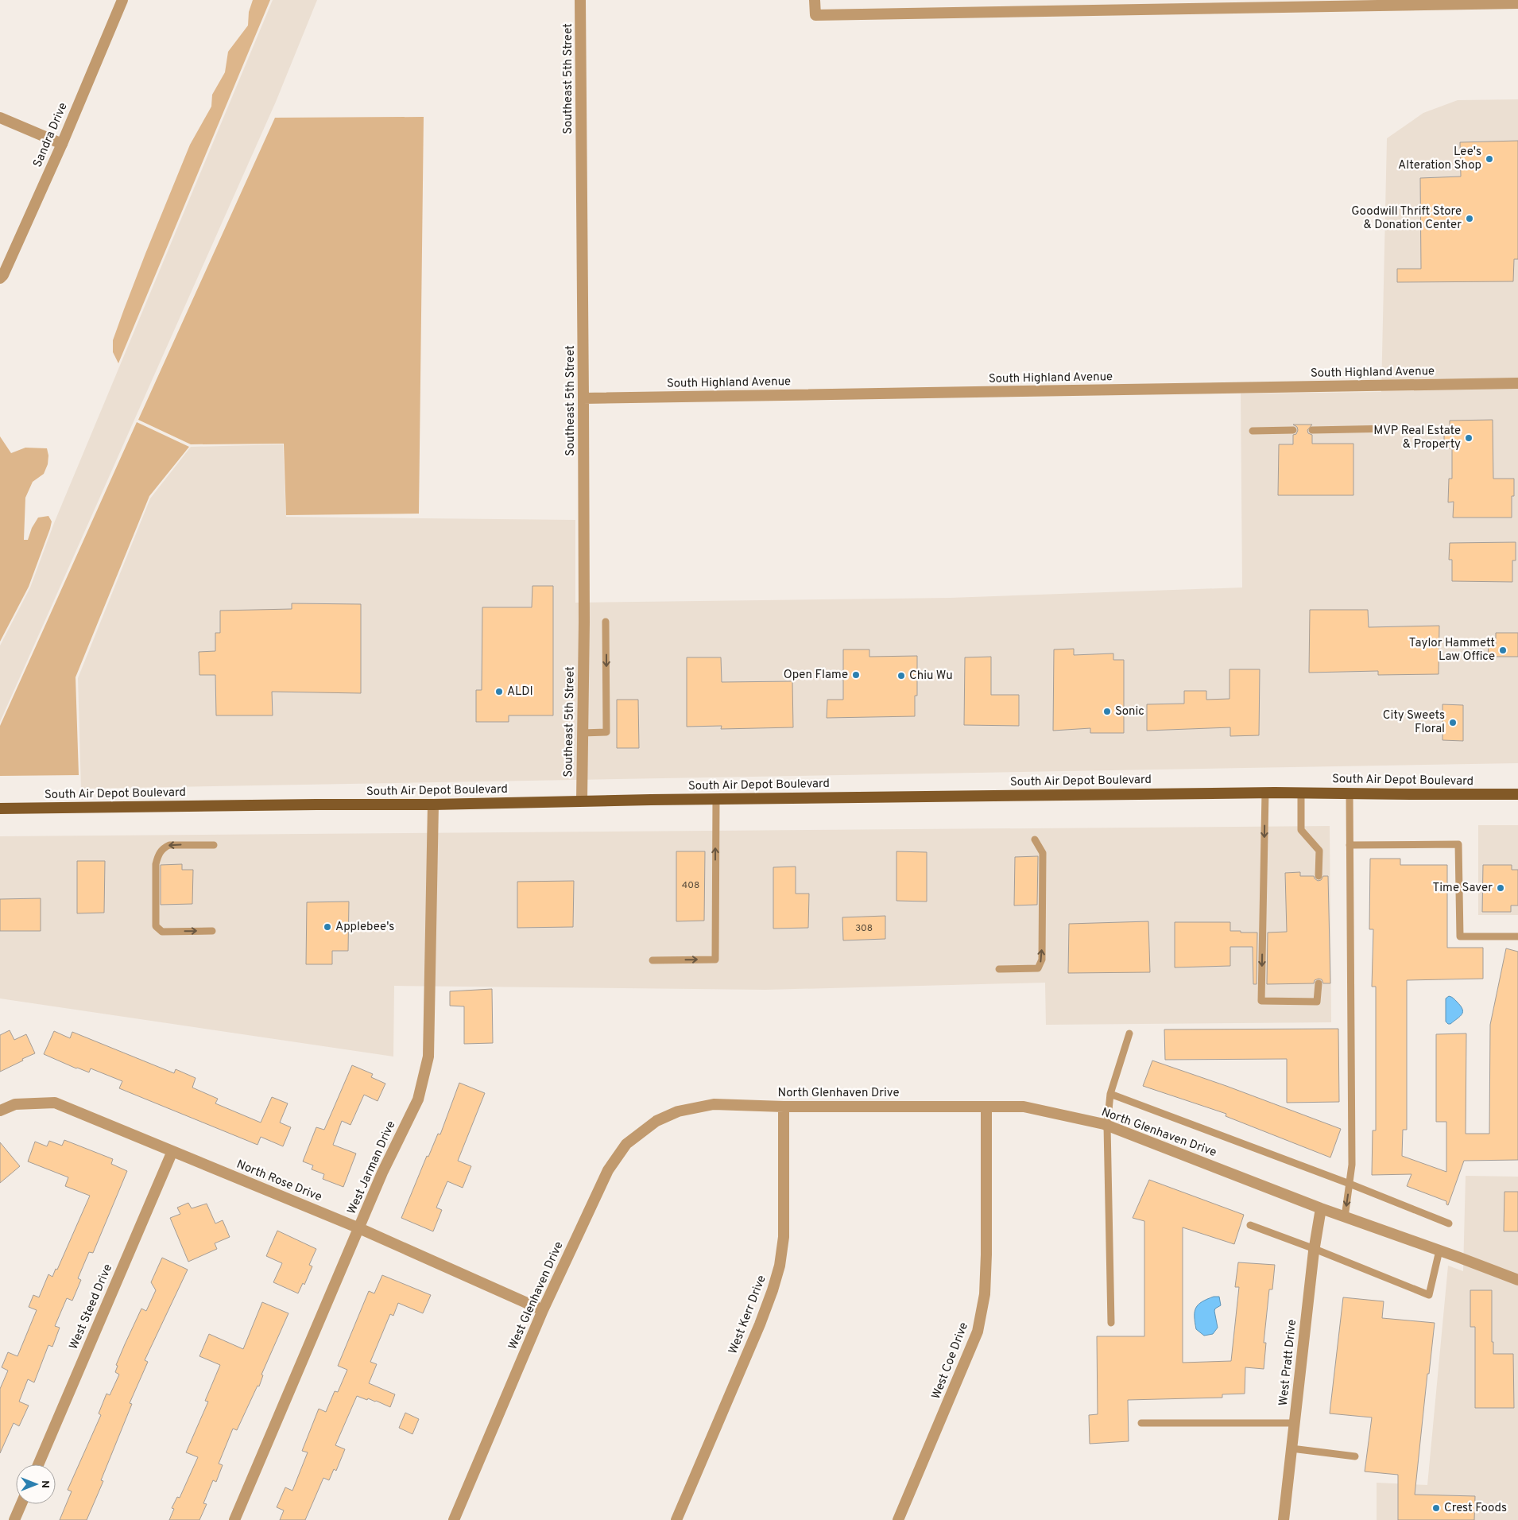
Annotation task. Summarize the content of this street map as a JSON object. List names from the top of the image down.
{
  "streets": {
    "main road": ["South Air Depot Boulevard"],
    "street": [
      "Southeast 5th Street",
      "Sandra Drive",
      "South Highland Avenue",
      "North Glenhaven Drive",
      "West Jarman Drive",
      "North Rose Drive",
      "West Glenhaven Drive",
      "West Steed Drive",
      "West Kerr Drive",
      "West Coe Drive",
      "West Pratt Drive"
    ]
  },
  "crossings": [
    ["Southeast 5th Street", "South Highland Avenue"],
    ["Southeast 5th Street", "South Air Depot Boulevard"],
    ["South Air Depot Boulevard", "West Jarman Drive"],
    ["North Glenhaven Drive", "West Glenhaven Drive"],
    ["North Glenhaven Drive", "West Kerr Drive"],
    ["North Glenhaven Drive", "West Coe Drive"],
    ["North Glenhaven Drive", "West Pratt Drive"],
    ["West Jarman Drive", "North Rose Drive"],
    ["North Rose Drive", "West Glenhaven Drive"],
    ["North Rose Drive", "West Steed Drive"]
  ],
  "places": [
    "Lee's Alteration Shop",
    "Goodwill Thrift Store & Donation Center",
    "MVP Real Estate & Property",
    "Taylor Hammett Law Office",
    "Open Flame",
    "Chiu Wu",
    "ALDI",
    "Sonic",
    "City Sweets Floral",
    "Time Saver",
    "Applebee's",
    "Crest Foods"
  ],
  "house_numbers": ["408", "308"],
  "north": "right"
}
